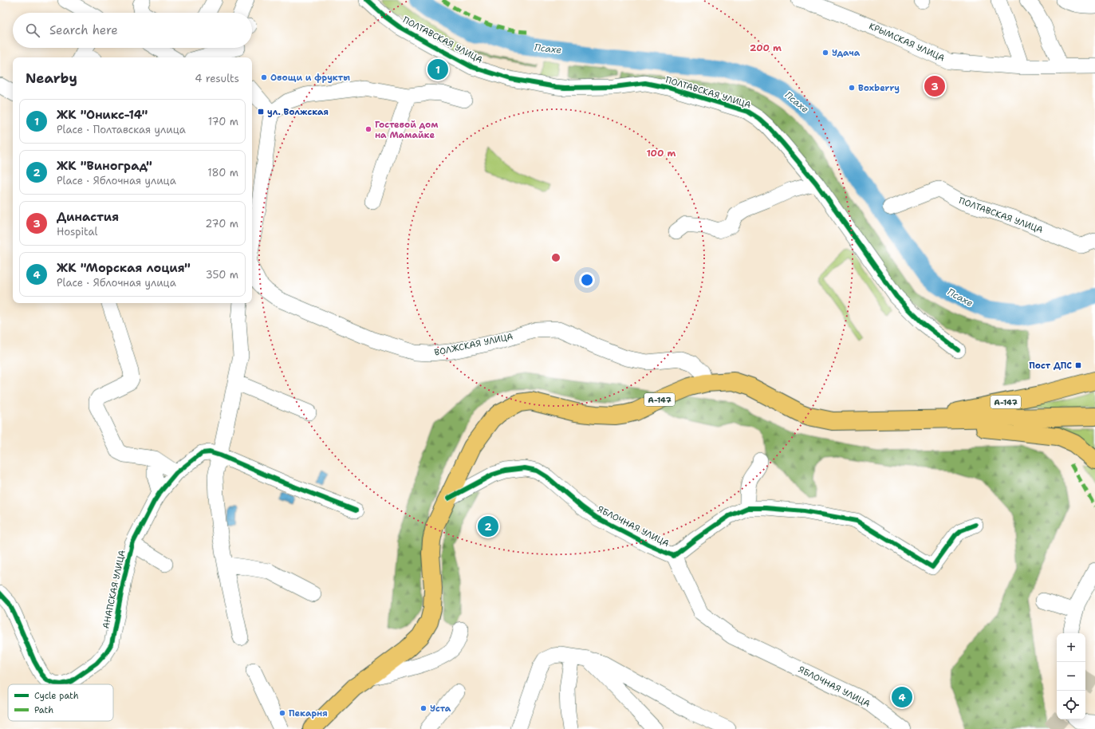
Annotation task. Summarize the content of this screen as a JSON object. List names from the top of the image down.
{
  "streets": {
    "main road": ["А-147"],
    "street": [
      "ПОЛТАВСКАЯ УЛИЦА",
      "КРЫМСКАЯ УЛИЦА",
      "ВОЛЖСКАЯ УЛИЦА",
      "ЯБЛОЧНАЯ УЛИЦА",
      "АНАПСКАЯ УЛИЦА"
    ]
  },
  "crossings": [
    ["ВОЛЖСКАЯ УЛИЦА", "А-147"],
    ["А-147", "ЯБЛОЧНАЯ УЛИЦА"]
  ],
  "water": ["Псахе"],
  "places": {
    "other": [
      "Удача",
      "Овощи и фрукты",
      "Boxberry",
      "Гостевой дом на Мамайке",
      "Уста",
      "Пекарня"
    ],
    "transit": ["ул. Волжская", "Пост ДПС"]
  },
  "legend": ["Cycle path", "Path"],
  "page": {
    "search": "Search here",
    "pins": [
      "1",
      "3",
      "2",
      "4"
    ],
    "heading": ["Nearby", "4 results"],
    "list": [
      {
        "mark": "1",
        "name": "ЖК \"Оникс-14\"",
        "note": "Place · Полтавская улица",
        "value": "170 m"
      },
      {
        "mark": "2",
        "name": "ЖК \"Виноград\"",
        "note": "Place · Яблочная улица",
        "value": "180 m"
      },
      {
        "mark": "3",
        "name": "Династия",
        "note": "Hospital",
        "value": "270 m"
      },
      {
        "mark": "4",
        "name": "ЖК \"Морская лоция\"",
        "note": "Place · Яблочная улица",
        "value": "350 m"
      }
    ],
    "map_buttons": ["+", "−"]
  },
  "rings": ["200 m", "100 m"]
}
